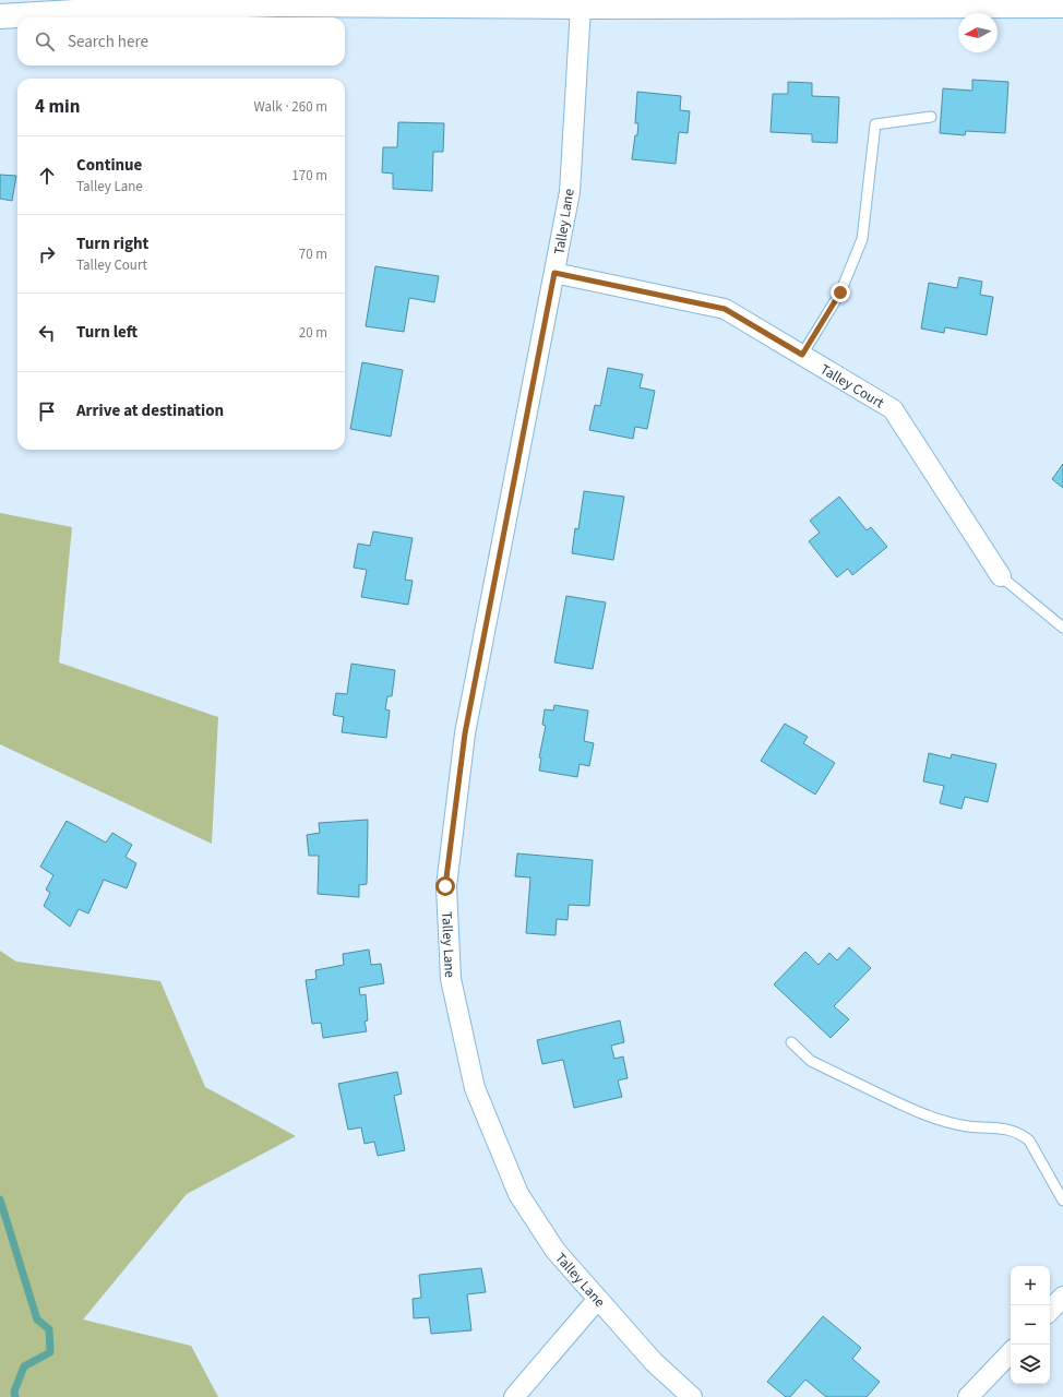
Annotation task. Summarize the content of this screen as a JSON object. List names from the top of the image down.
{
  "streets": {
    "street": ["Talley Lane", "Talley Court"]
  },
  "crossings": [
    ["Talley Lane", "Talley Court"]
  ],
  "north": "left",
  "page": {
    "search": "Search here",
    "heading": ["4 min", "Walk · 260 m"],
    "list": [
      ["Continue", "Talley Lane", "170 m"],
      ["Turn right", "Talley Court", "70 m"],
      ["Turn left", "20 m"],
      "Arrive at destination"
    ],
    "map_buttons": ["+", "−"]
  }
}
